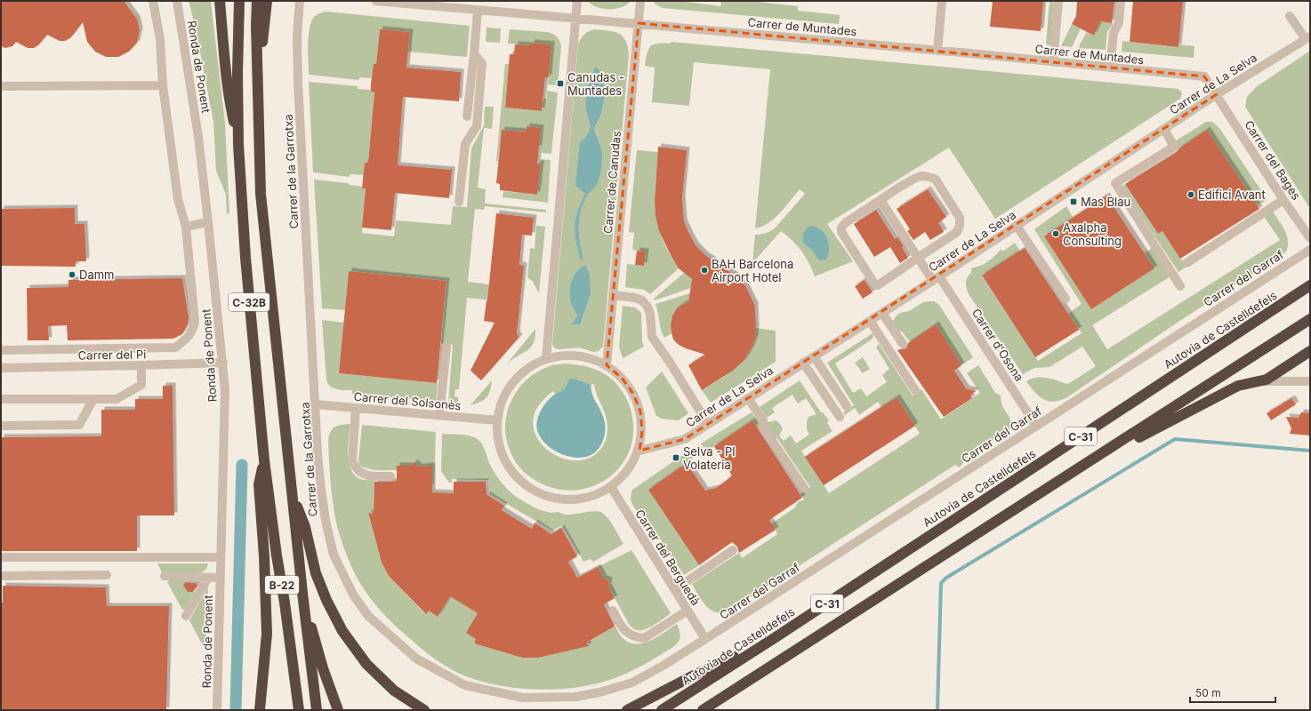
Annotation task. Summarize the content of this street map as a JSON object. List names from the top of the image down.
{
  "streets": {
    "highway": [
      "C-32B",
      "Autovia de Castelldefels",
      "C-31",
      "B-22"
    ],
    "street": [
      "Carrer de Muntades",
      "Ronda de Ponent",
      "Carrer de La Selva",
      "Carrer del Bages",
      "Carrer de la Garrotxa",
      "Carrer de Canudas",
      "Carrer del Garraf",
      "Carrer d'Osona",
      "Carrer del Pi",
      "Carrer del Solsonès",
      "Carrer del Berguedà"
    ]
  },
  "crossings": [
    ["Carrer de Muntades", "Carrer de La Selva"],
    ["Carrer de Muntades", "Carrer del Bages"],
    ["Carrer de Muntades", "Carrer de Canudas"],
    ["Ronda de Ponent", "Carrer del Pi"],
    ["Carrer de La Selva", "Carrer del Bages"],
    ["Carrer de La Selva", "Carrer d'Osona"],
    ["Carrer de la Garrotxa", "Carrer del Garraf"],
    ["Carrer de la Garrotxa", "Carrer del Solsonès"],
    ["Carrer de la Garrotxa", "Carrer del Berguedà"],
    ["Carrer del Garraf", "Carrer d'Osona"],
    ["Carrer del Garraf", "Carrer del Berguedà"],
    ["C-32B", "B-22"]
  ],
  "places": {
    "transit": ["Canudas - Muntades", "Mas Blau", "Selva - Pl Volateria"],
    "other": [
      "Edifici Avant",
      "Axalpha Consulting",
      "BAH Barcelona Airport Hotel",
      "Damm"
    ]
  },
  "scale_bar": "50 m"
}
